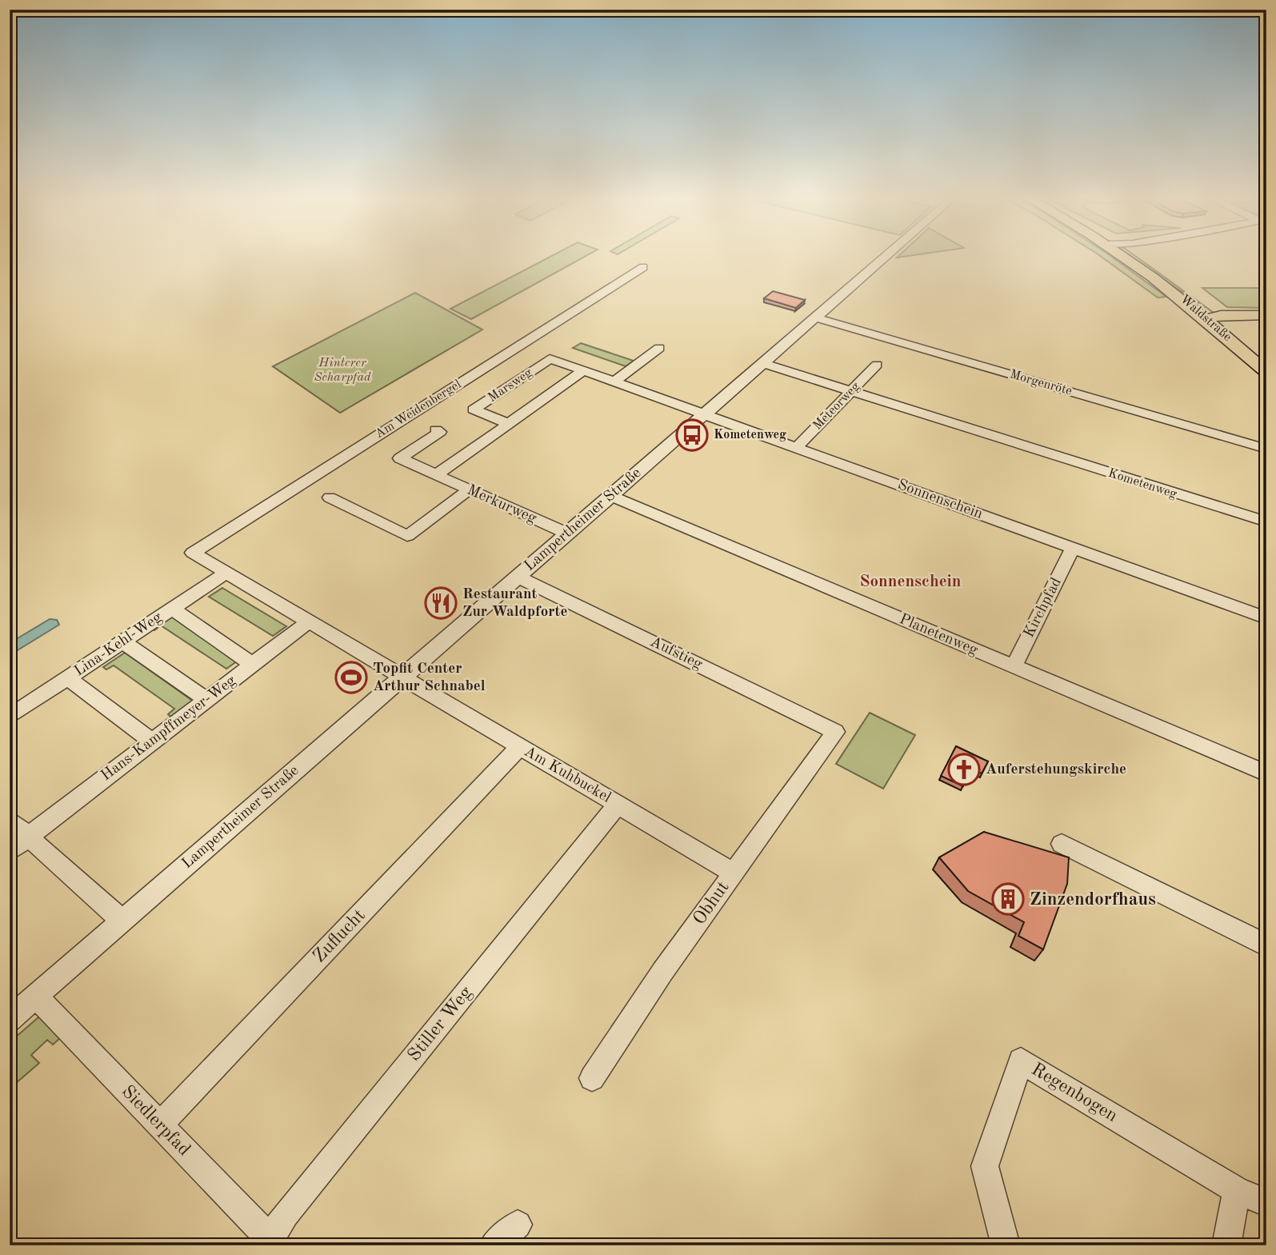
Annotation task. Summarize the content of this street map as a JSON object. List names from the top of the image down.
{
  "streets": {
    "main road": ["Waldstraße"],
    "street": [
      "Morgenröte",
      "Marsweg",
      "Meteorweg",
      "Am Weidenbergel",
      "Kometenweg",
      "Sonnenschein",
      "Merkurweg",
      "Lampertheimer Straße",
      "Kirchpfad",
      "Planetenweg",
      "Lina-Kehl-Weg",
      "Aufstieg",
      "Hans-Kampffmeyer-Weg",
      "Am Kuhbuckel",
      "Obhut",
      "Zuflucht",
      "Stiller Weg",
      "Regenbogen",
      "Siedlerpfad"
    ]
  },
  "crossings": [
    ["Morgenröte", "Lampertheimer Straße"],
    ["Marsweg", "Sonnenschein"],
    ["Meteorweg", "Kometenweg"],
    ["Meteorweg", "Sonnenschein"],
    ["Am Weidenbergel", "Lina-Kehl-Weg"],
    ["Kometenweg", "Lampertheimer Straße"],
    ["Sonnenschein", "Lampertheimer Straße"],
    ["Sonnenschein", "Kirchpfad"],
    ["Merkurweg", "Lampertheimer Straße"],
    ["Lampertheimer Straße", "Planetenweg"],
    ["Lampertheimer Straße", "Aufstieg"],
    ["Lampertheimer Straße", "Am Kuhbuckel"],
    ["Lampertheimer Straße", "Siedlerpfad"],
    ["Kirchpfad", "Planetenweg"],
    ["Aufstieg", "Obhut"],
    ["Am Kuhbuckel", "Obhut"],
    ["Am Kuhbuckel", "Zuflucht"],
    ["Am Kuhbuckel", "Stiller Weg"],
    ["Zuflucht", "Siedlerpfad"],
    ["Stiller Weg", "Siedlerpfad"]
  ],
  "districts": ["Sonnenschein"],
  "parks": ["Hinterer Scharpfad"],
  "places": {
    "bus stop": ["Kometenweg"],
    "restaurant": ["Restaurant Zur Waldpforte"],
    "sports": ["Topfit Center Arthur Schnabel"],
    "church": ["Auferstehungskirche"],
    "building": ["Zinzendorfhaus"]
  }
}
